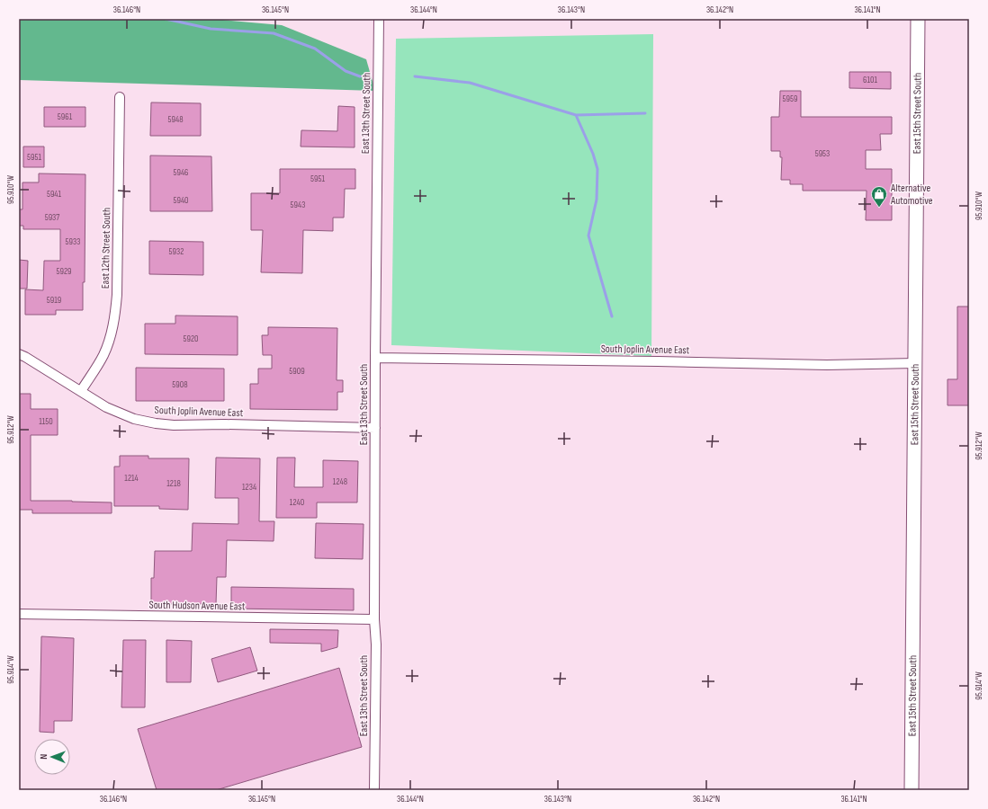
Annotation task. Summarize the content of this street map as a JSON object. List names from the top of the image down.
{
  "streets": {
    "main road": ["East 15th Street South"],
    "street": [
      "East 13th Street South",
      "East 12th Street South",
      "South Joplin Avenue East",
      "South Hudson Avenue East"
    ]
  },
  "crossings": [
    ["East 13th Street South", "South Joplin Avenue East"],
    ["East 13th Street South", "South Hudson Avenue East"],
    ["East 15th Street South", "South Joplin Avenue East"],
    ["East 12th Street South", "South Joplin Avenue East"]
  ],
  "places": {
    "shop": ["Alternative Automotive"]
  },
  "house_numbers": [
    "6101",
    "5959",
    "5961",
    "5948",
    "5953",
    "5951",
    "5946",
    "5951",
    "5941",
    "5940",
    "5943",
    "5937",
    "5933",
    "5932",
    "5929",
    "5919",
    "5920",
    "5909",
    "5908",
    "1150",
    "1214",
    "1248",
    "1218",
    "1234",
    "1240"
  ],
  "north": "left",
  "coordinates": [
    "36.146°N",
    "36.145°N",
    "36.144°N",
    "36.143°N",
    "36.142°N",
    "36.141°N",
    "95.910°W",
    "95.912°W",
    "95.914°W"
  ]
}
